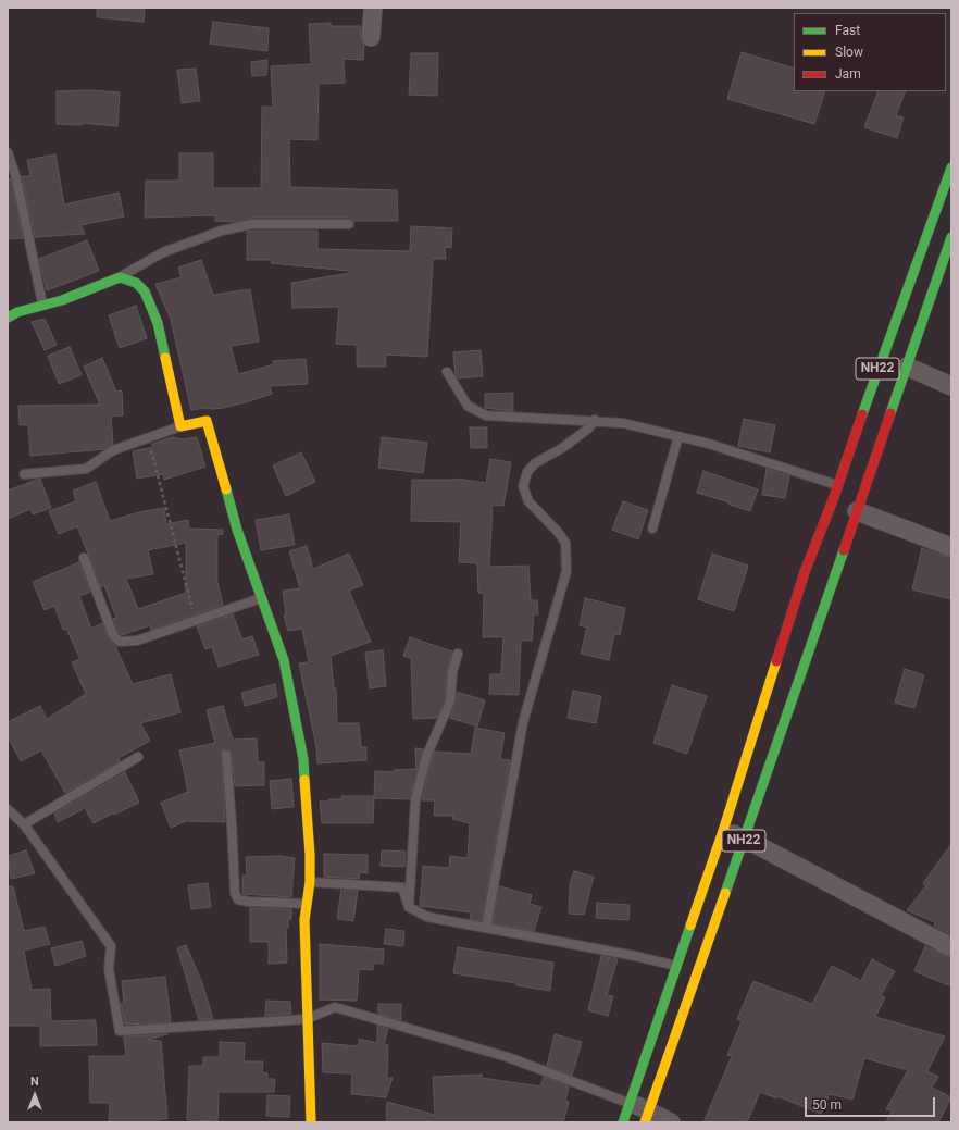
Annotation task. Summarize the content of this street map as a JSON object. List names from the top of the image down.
{
  "streets": {
    "main road": ["NH22"]
  },
  "legend": ["Fast", "Slow", "Jam"],
  "scale_bar": "50 m",
  "north": "top"
}
